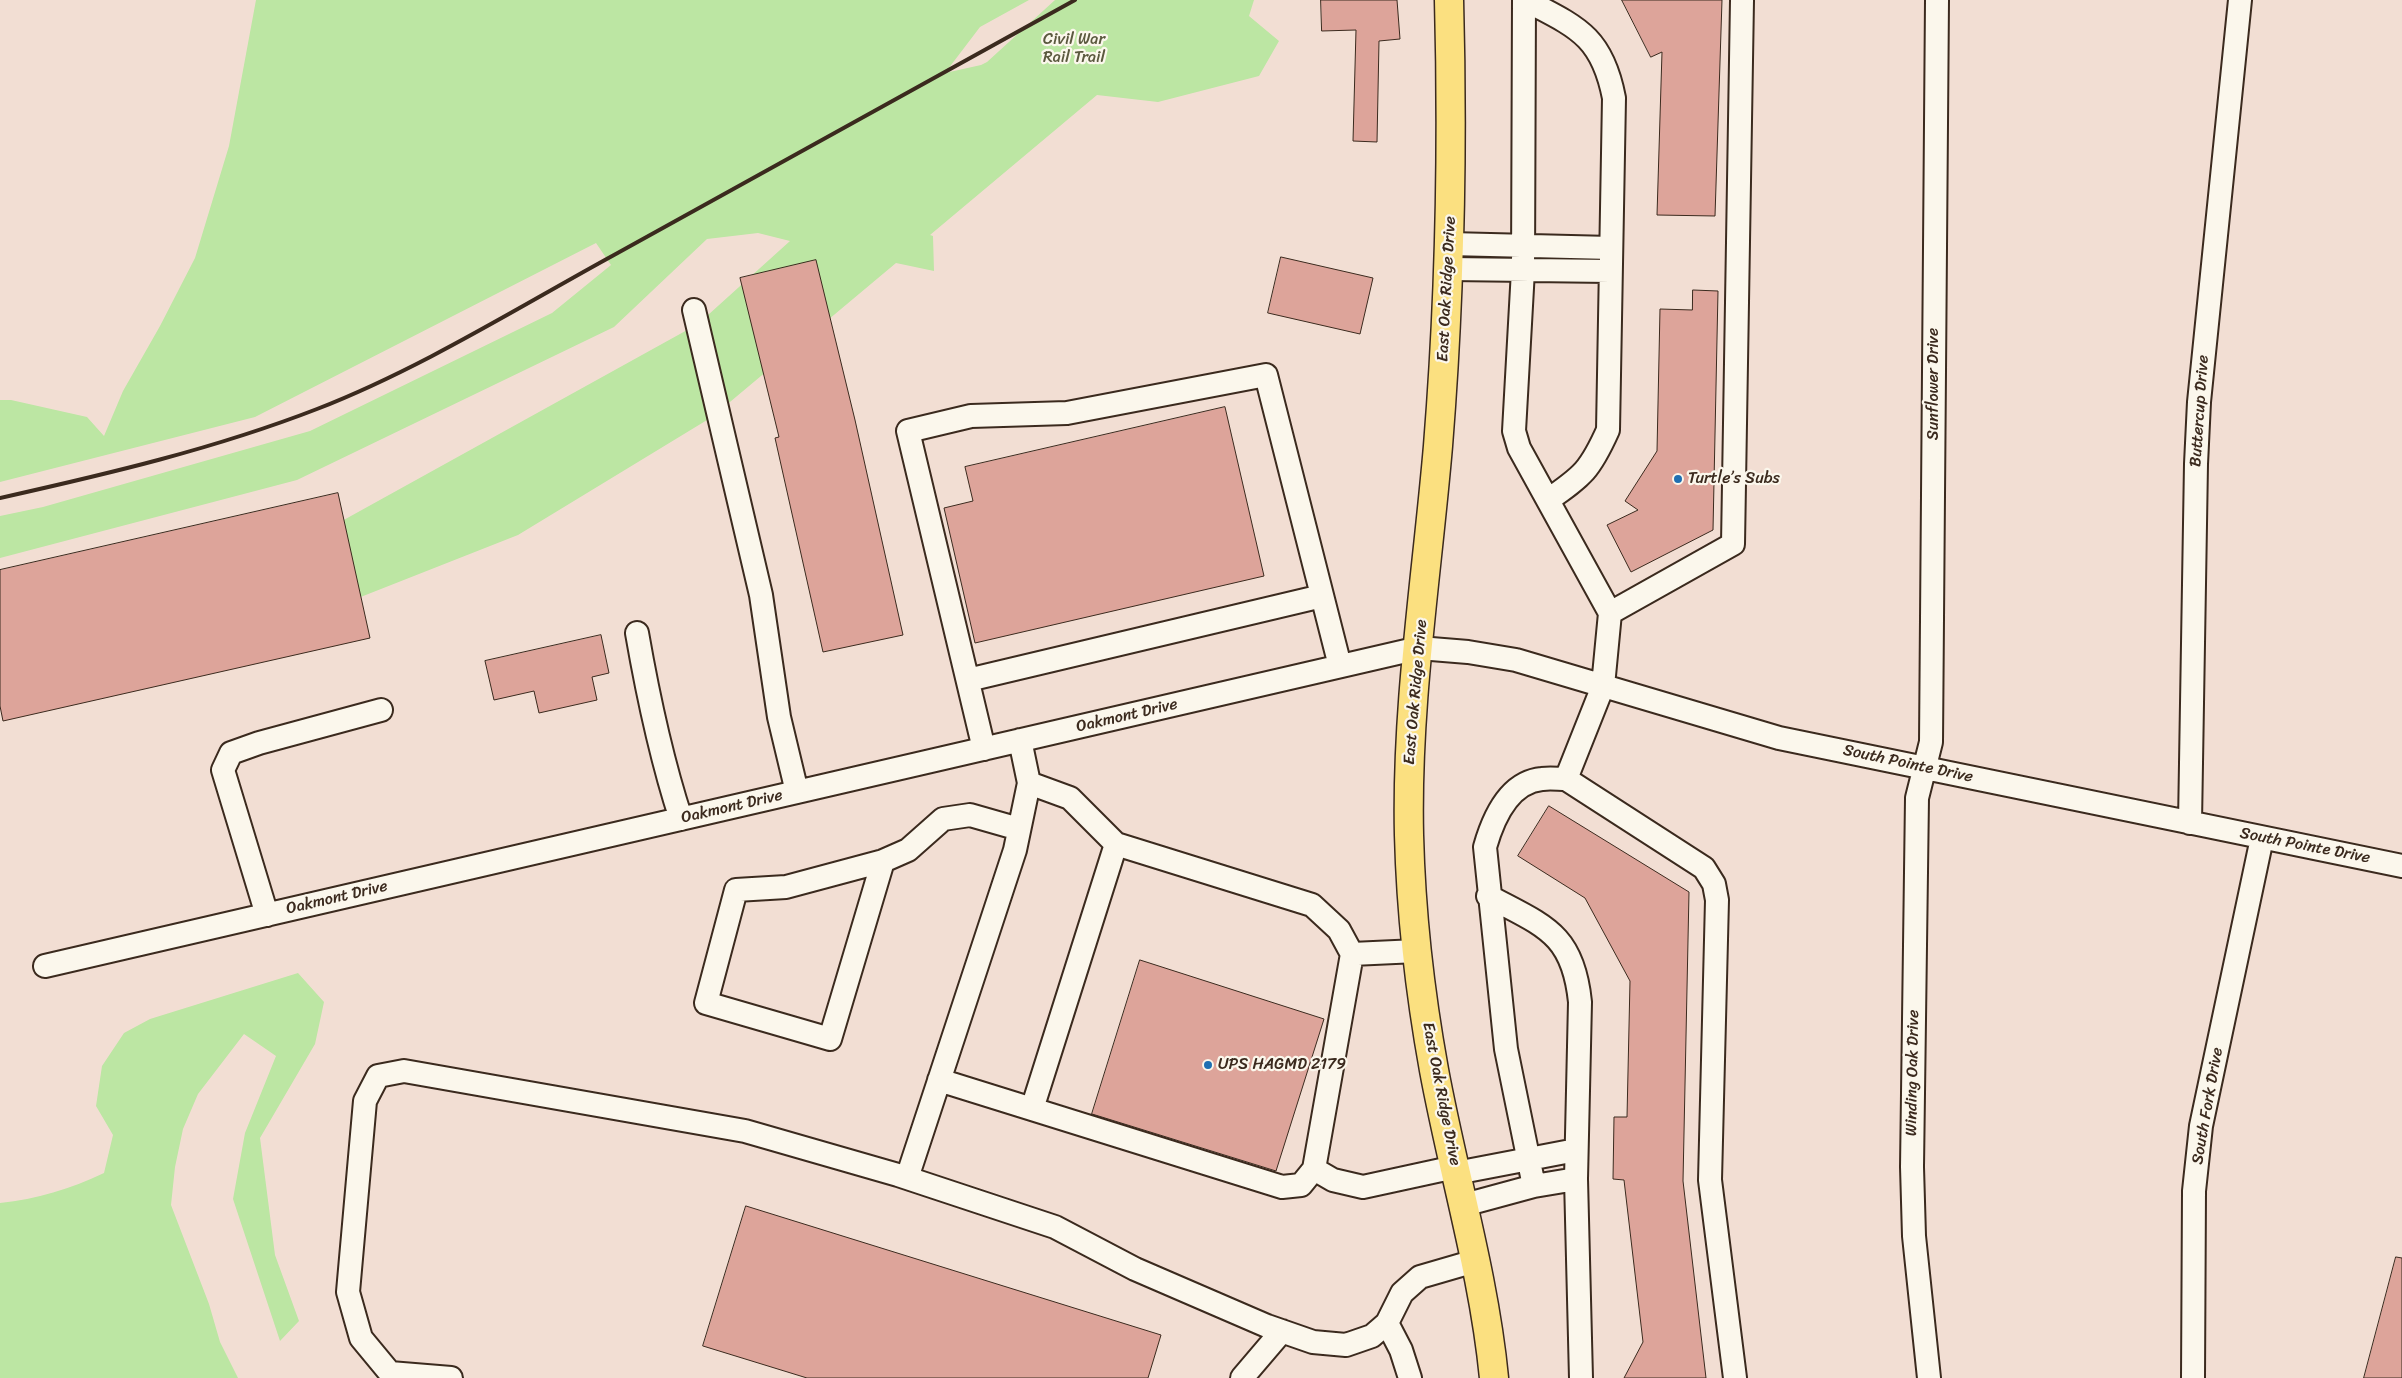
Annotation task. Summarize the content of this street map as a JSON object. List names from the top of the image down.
{
  "streets": {
    "main road": ["East Oak Ridge Drive"],
    "street": [
      "Sunflower Drive",
      "Buttercup Drive",
      "Oakmont Drive",
      "South Pointe Drive",
      "Winding Oak Drive",
      "South Fork Drive"
    ]
  },
  "crossings": [
    ["East Oak Ridge Drive", "Oakmont Drive"],
    ["East Oak Ridge Drive", "South Pointe Drive"],
    ["Sunflower Drive", "South Pointe Drive"],
    ["Sunflower Drive", "Winding Oak Drive"],
    ["Buttercup Drive", "South Pointe Drive"],
    ["Oakmont Drive", "South Pointe Drive"],
    ["South Pointe Drive", "Winding Oak Drive"],
    ["South Pointe Drive", "South Fork Drive"]
  ],
  "parks": ["Civil War Rail Trail"],
  "places": ["Turtle’s Subs", "UPS HAGMD 2179"]
}
